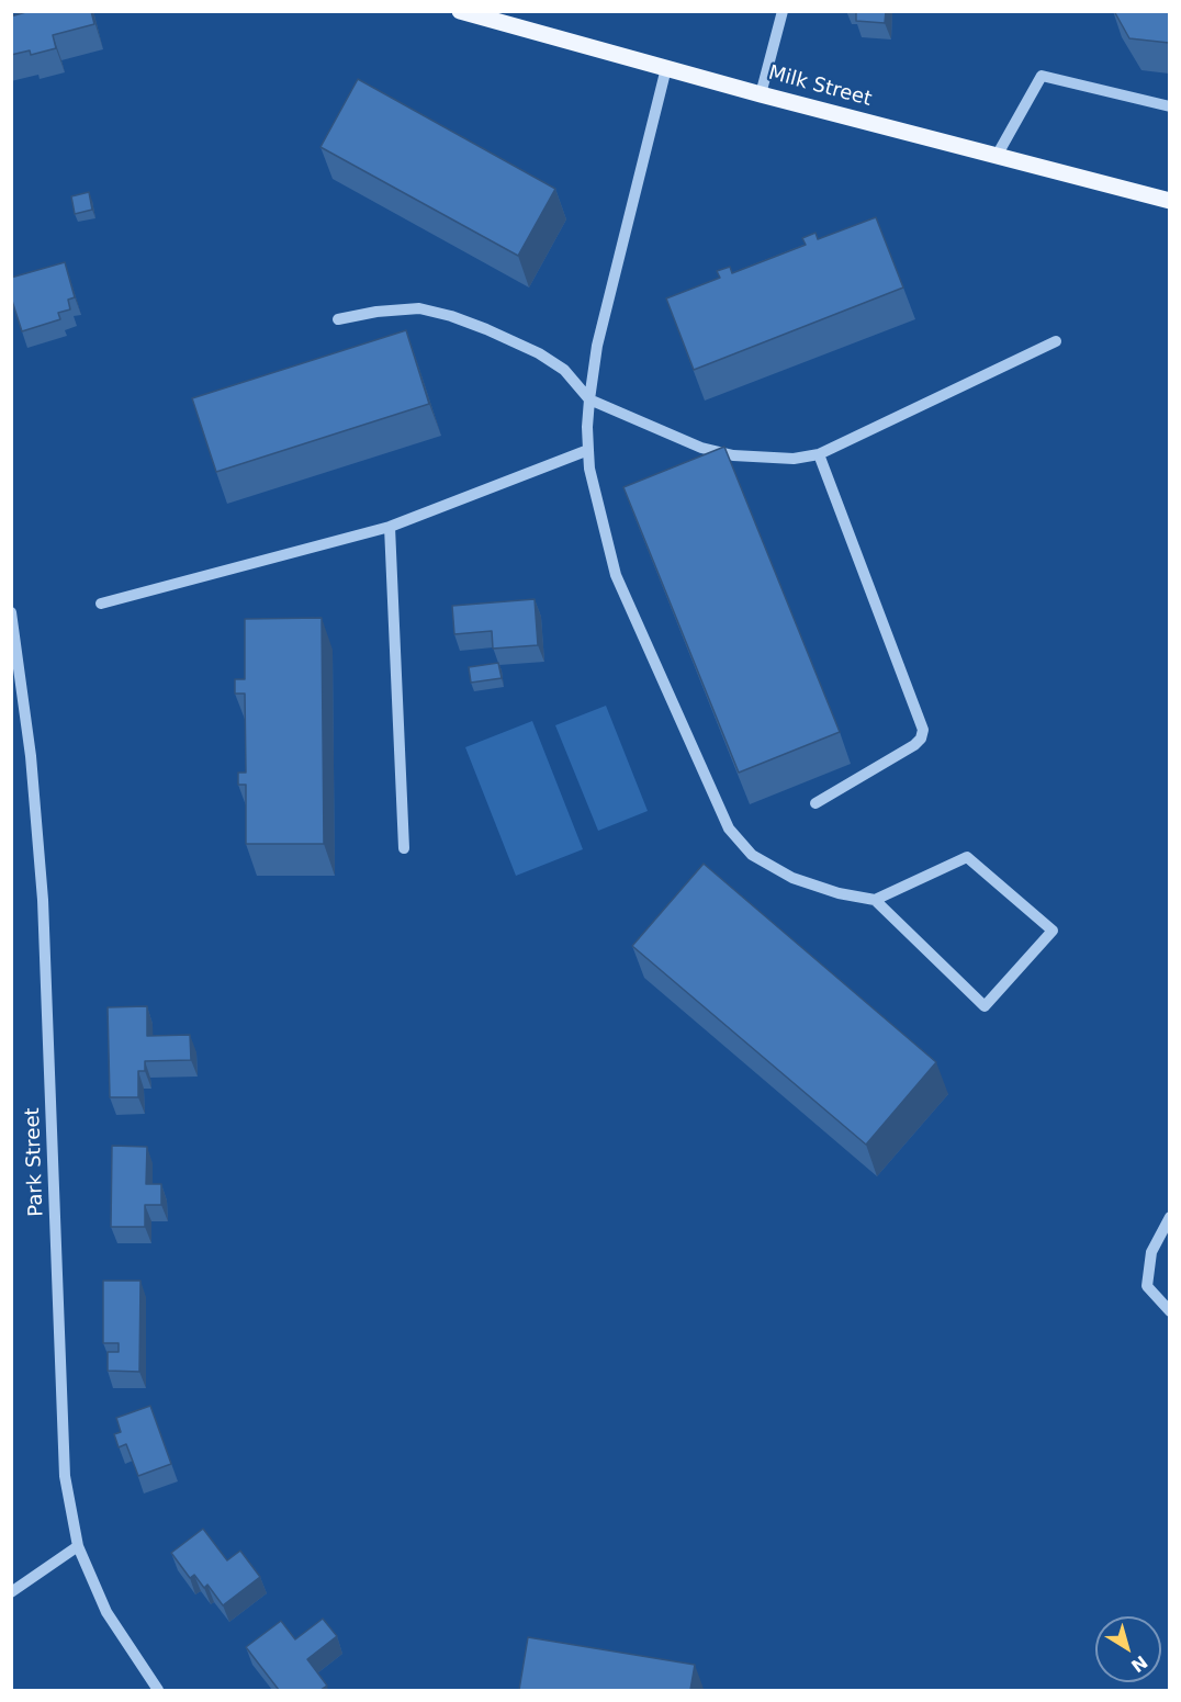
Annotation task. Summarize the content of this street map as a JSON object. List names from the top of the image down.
{
  "streets": {
    "main road": ["Milk Street"],
    "street": ["Park Street"]
  },
  "north": "bottom right"
}
